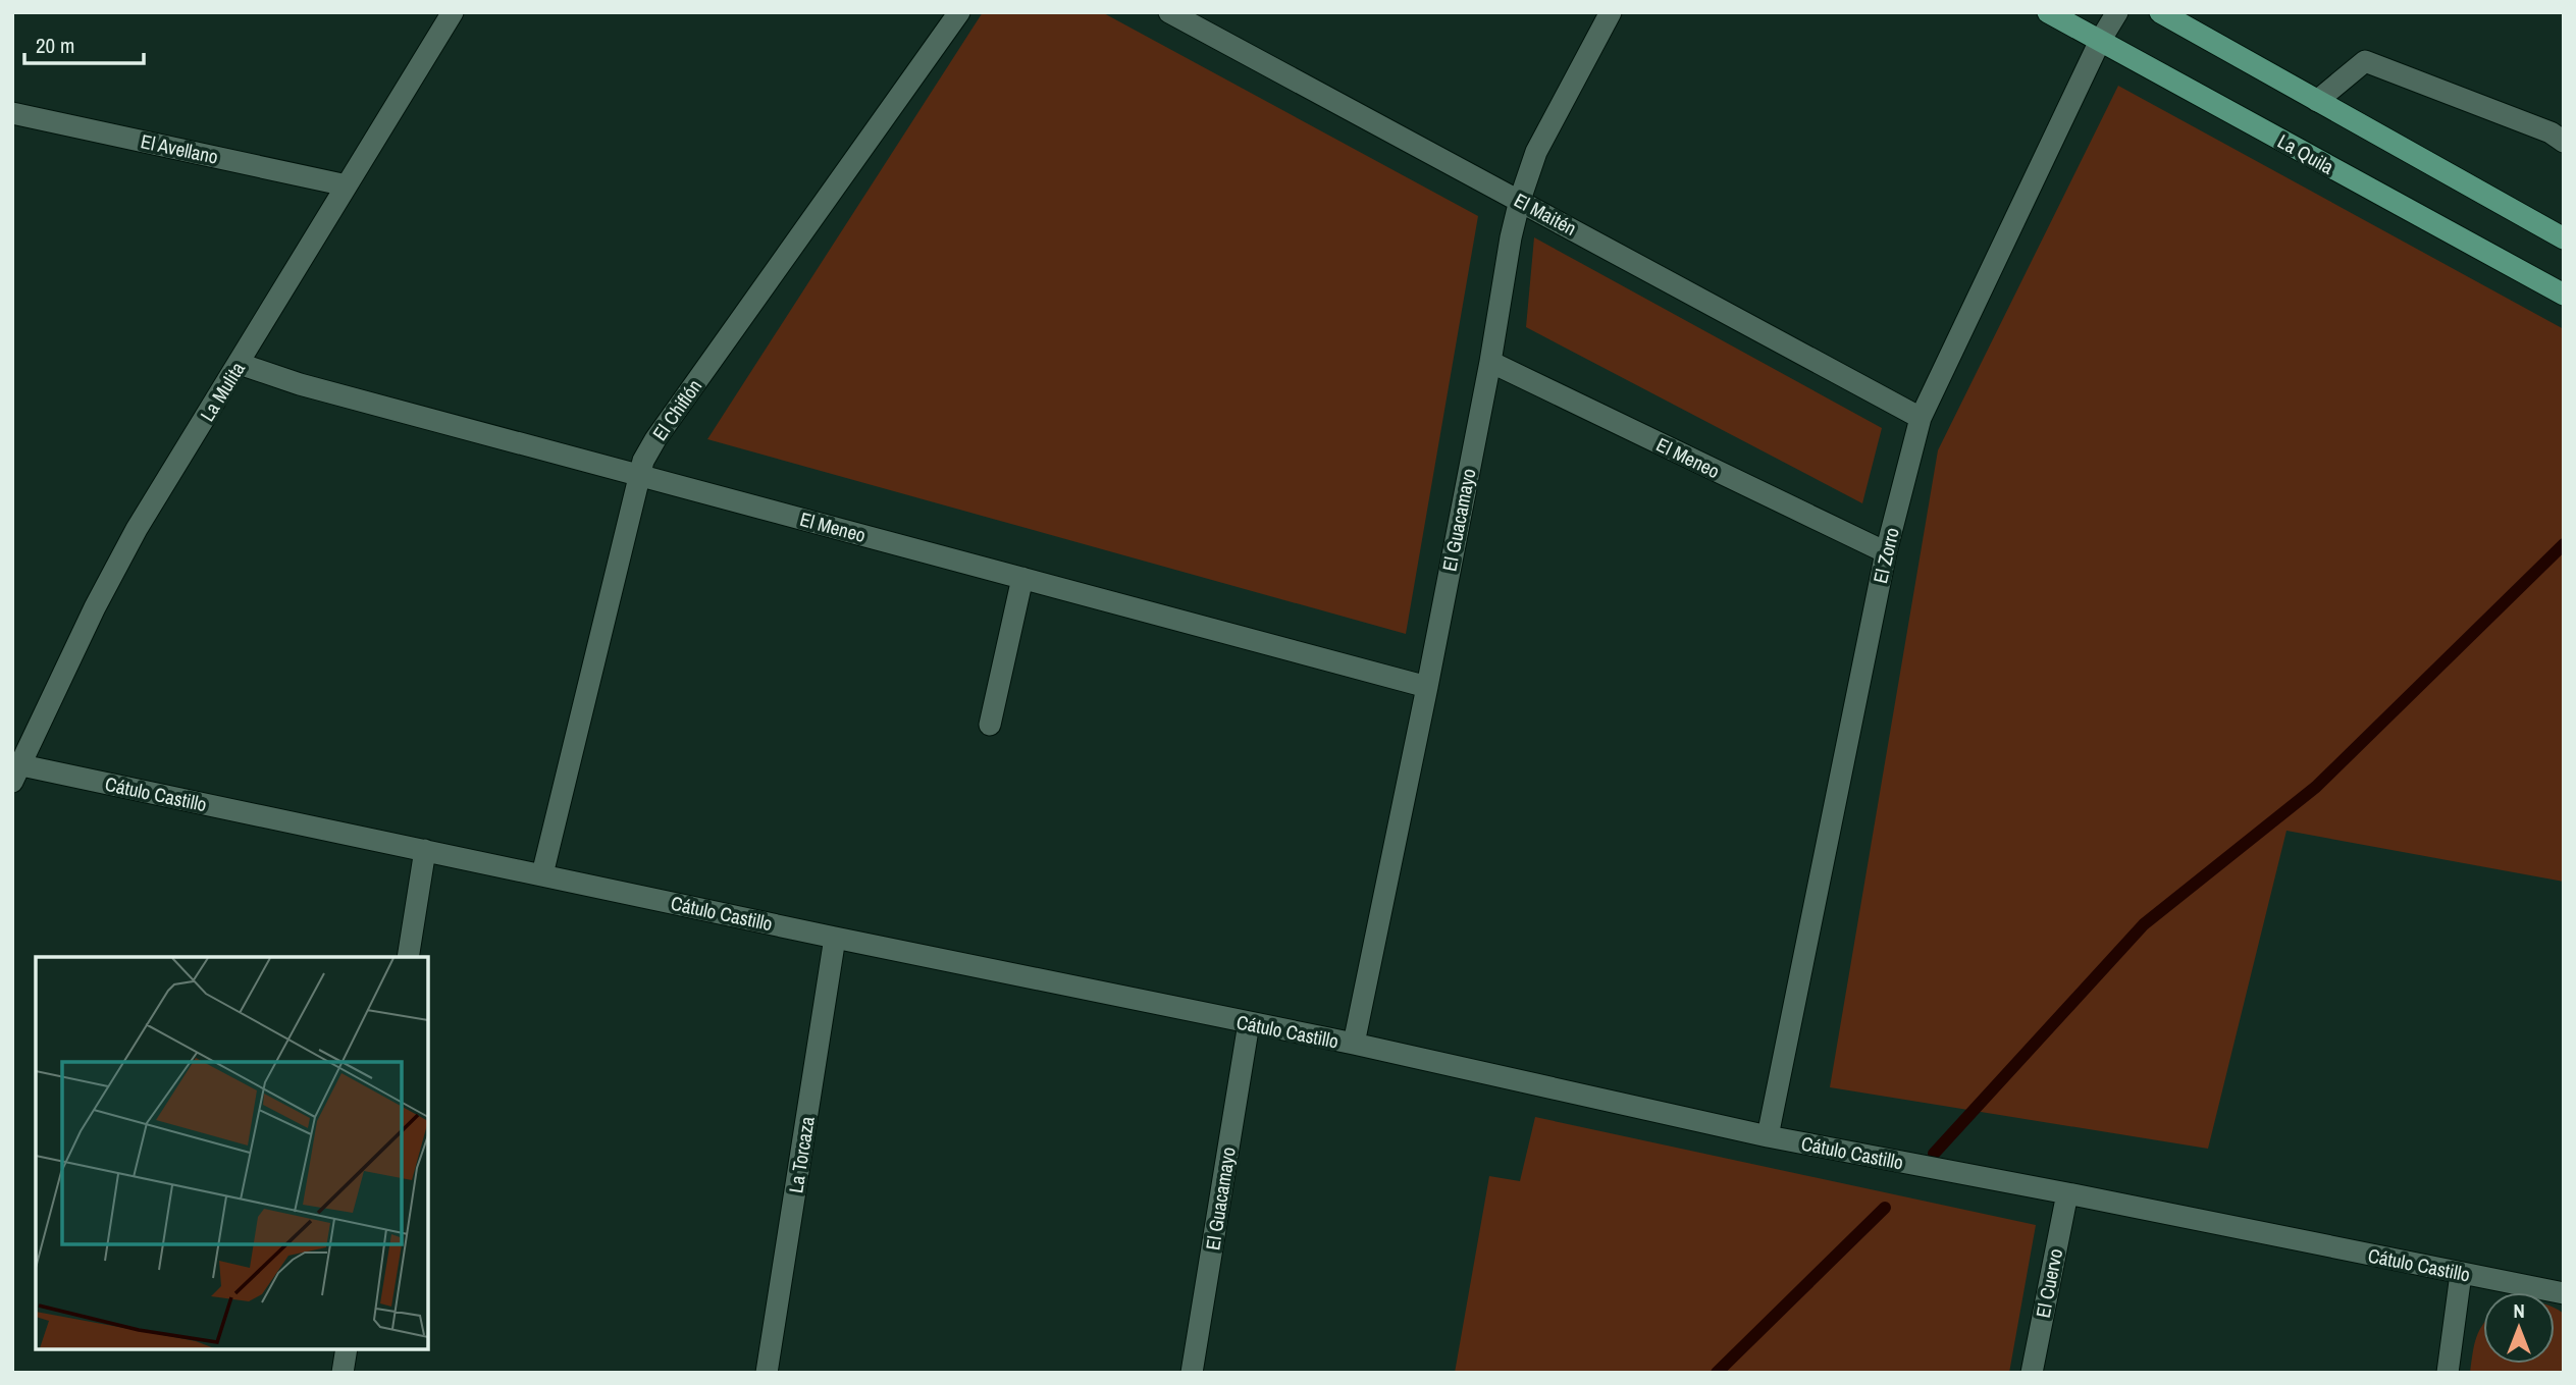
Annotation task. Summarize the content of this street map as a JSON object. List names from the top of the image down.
{
  "streets": {
    "main road": ["La Quila"],
    "street": [
      "El Avellano",
      "El Maitén",
      "La Mulita",
      "El Chiflón",
      "El Meneo",
      "El Guacamayo",
      "El Zorro",
      "Cátulo Castillo",
      "La Torcaza",
      "El Cuervo"
    ]
  },
  "crossings": [
    ["El Avellano", "La Mulita"],
    ["La Quila", "El Zorro"],
    ["El Maitén", "El Guacamayo"],
    ["El Maitén", "El Zorro"],
    ["La Mulita", "El Meneo"],
    ["La Mulita", "Cátulo Castillo"],
    ["El Chiflón", "El Meneo"],
    ["El Chiflón", "Cátulo Castillo"],
    ["El Meneo", "El Guacamayo"],
    ["El Meneo", "El Zorro"],
    ["El Guacamayo", "Cátulo Castillo"],
    ["El Zorro", "Cátulo Castillo"],
    ["Cátulo Castillo", "La Torcaza"],
    ["Cátulo Castillo", "El Cuervo"]
  ],
  "scale_bar": "20 m",
  "north": "top"
}
